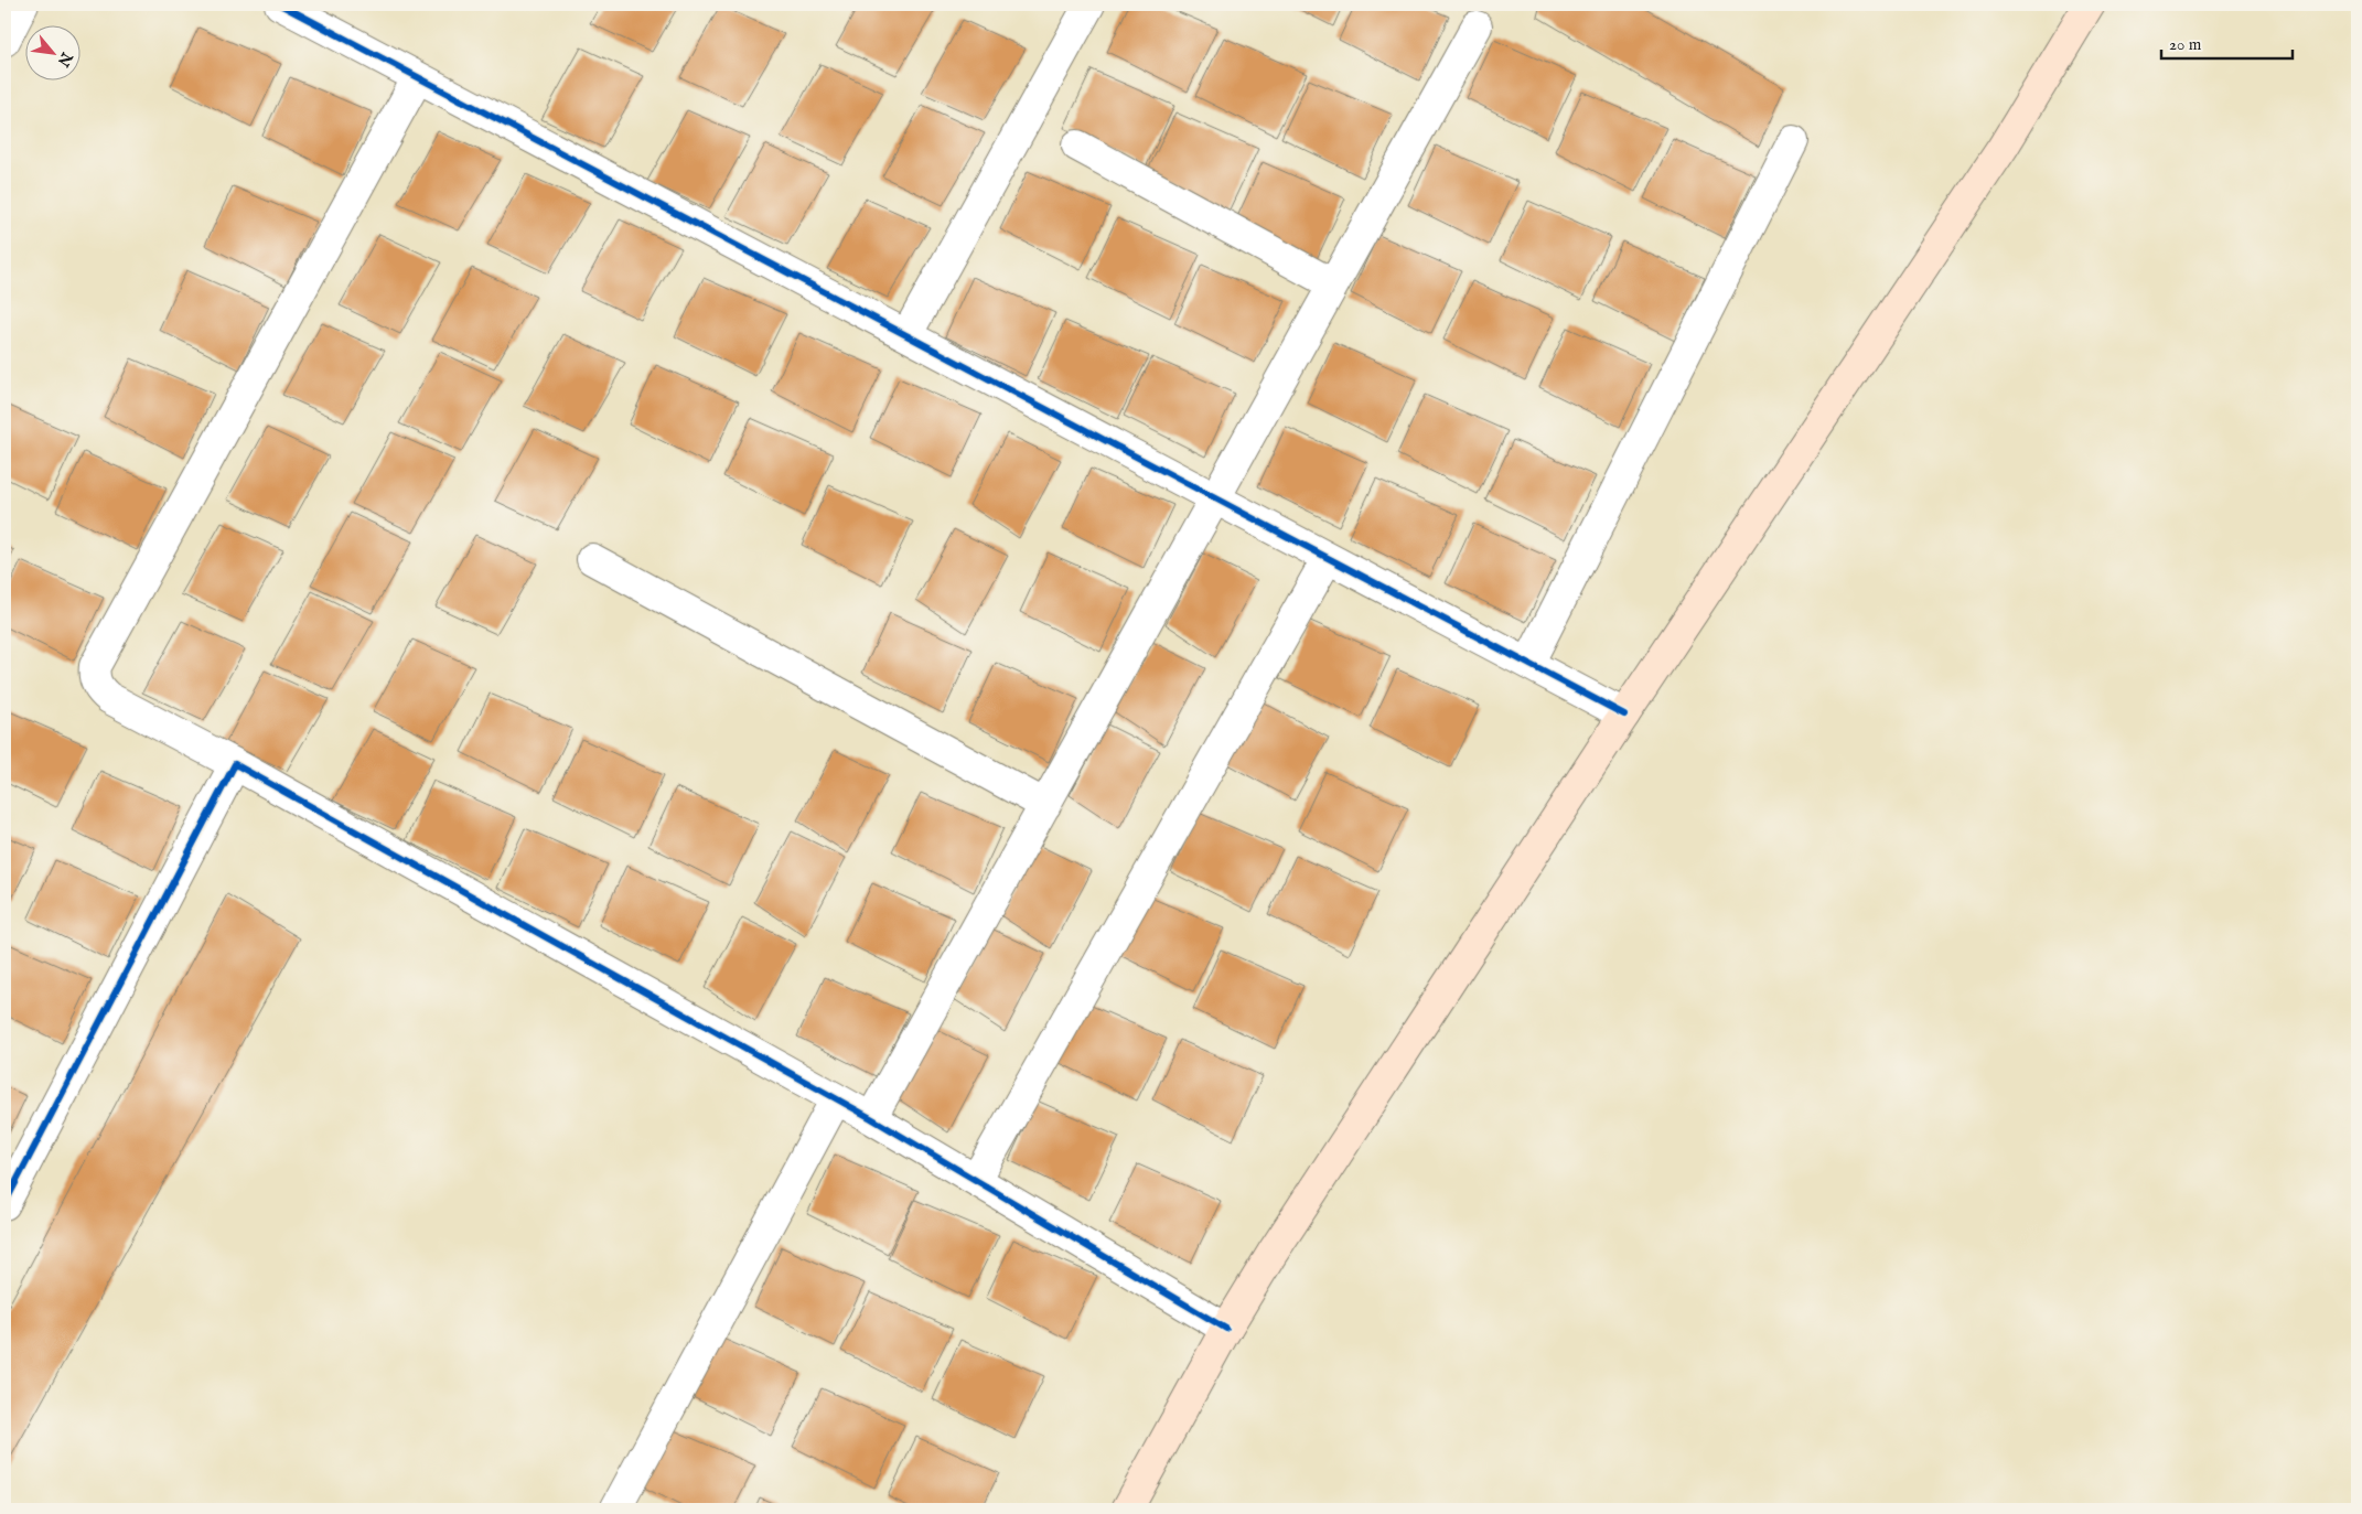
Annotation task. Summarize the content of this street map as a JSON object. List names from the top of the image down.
{
  "scale_bar": "20 m",
  "north": "bottom right"
}
